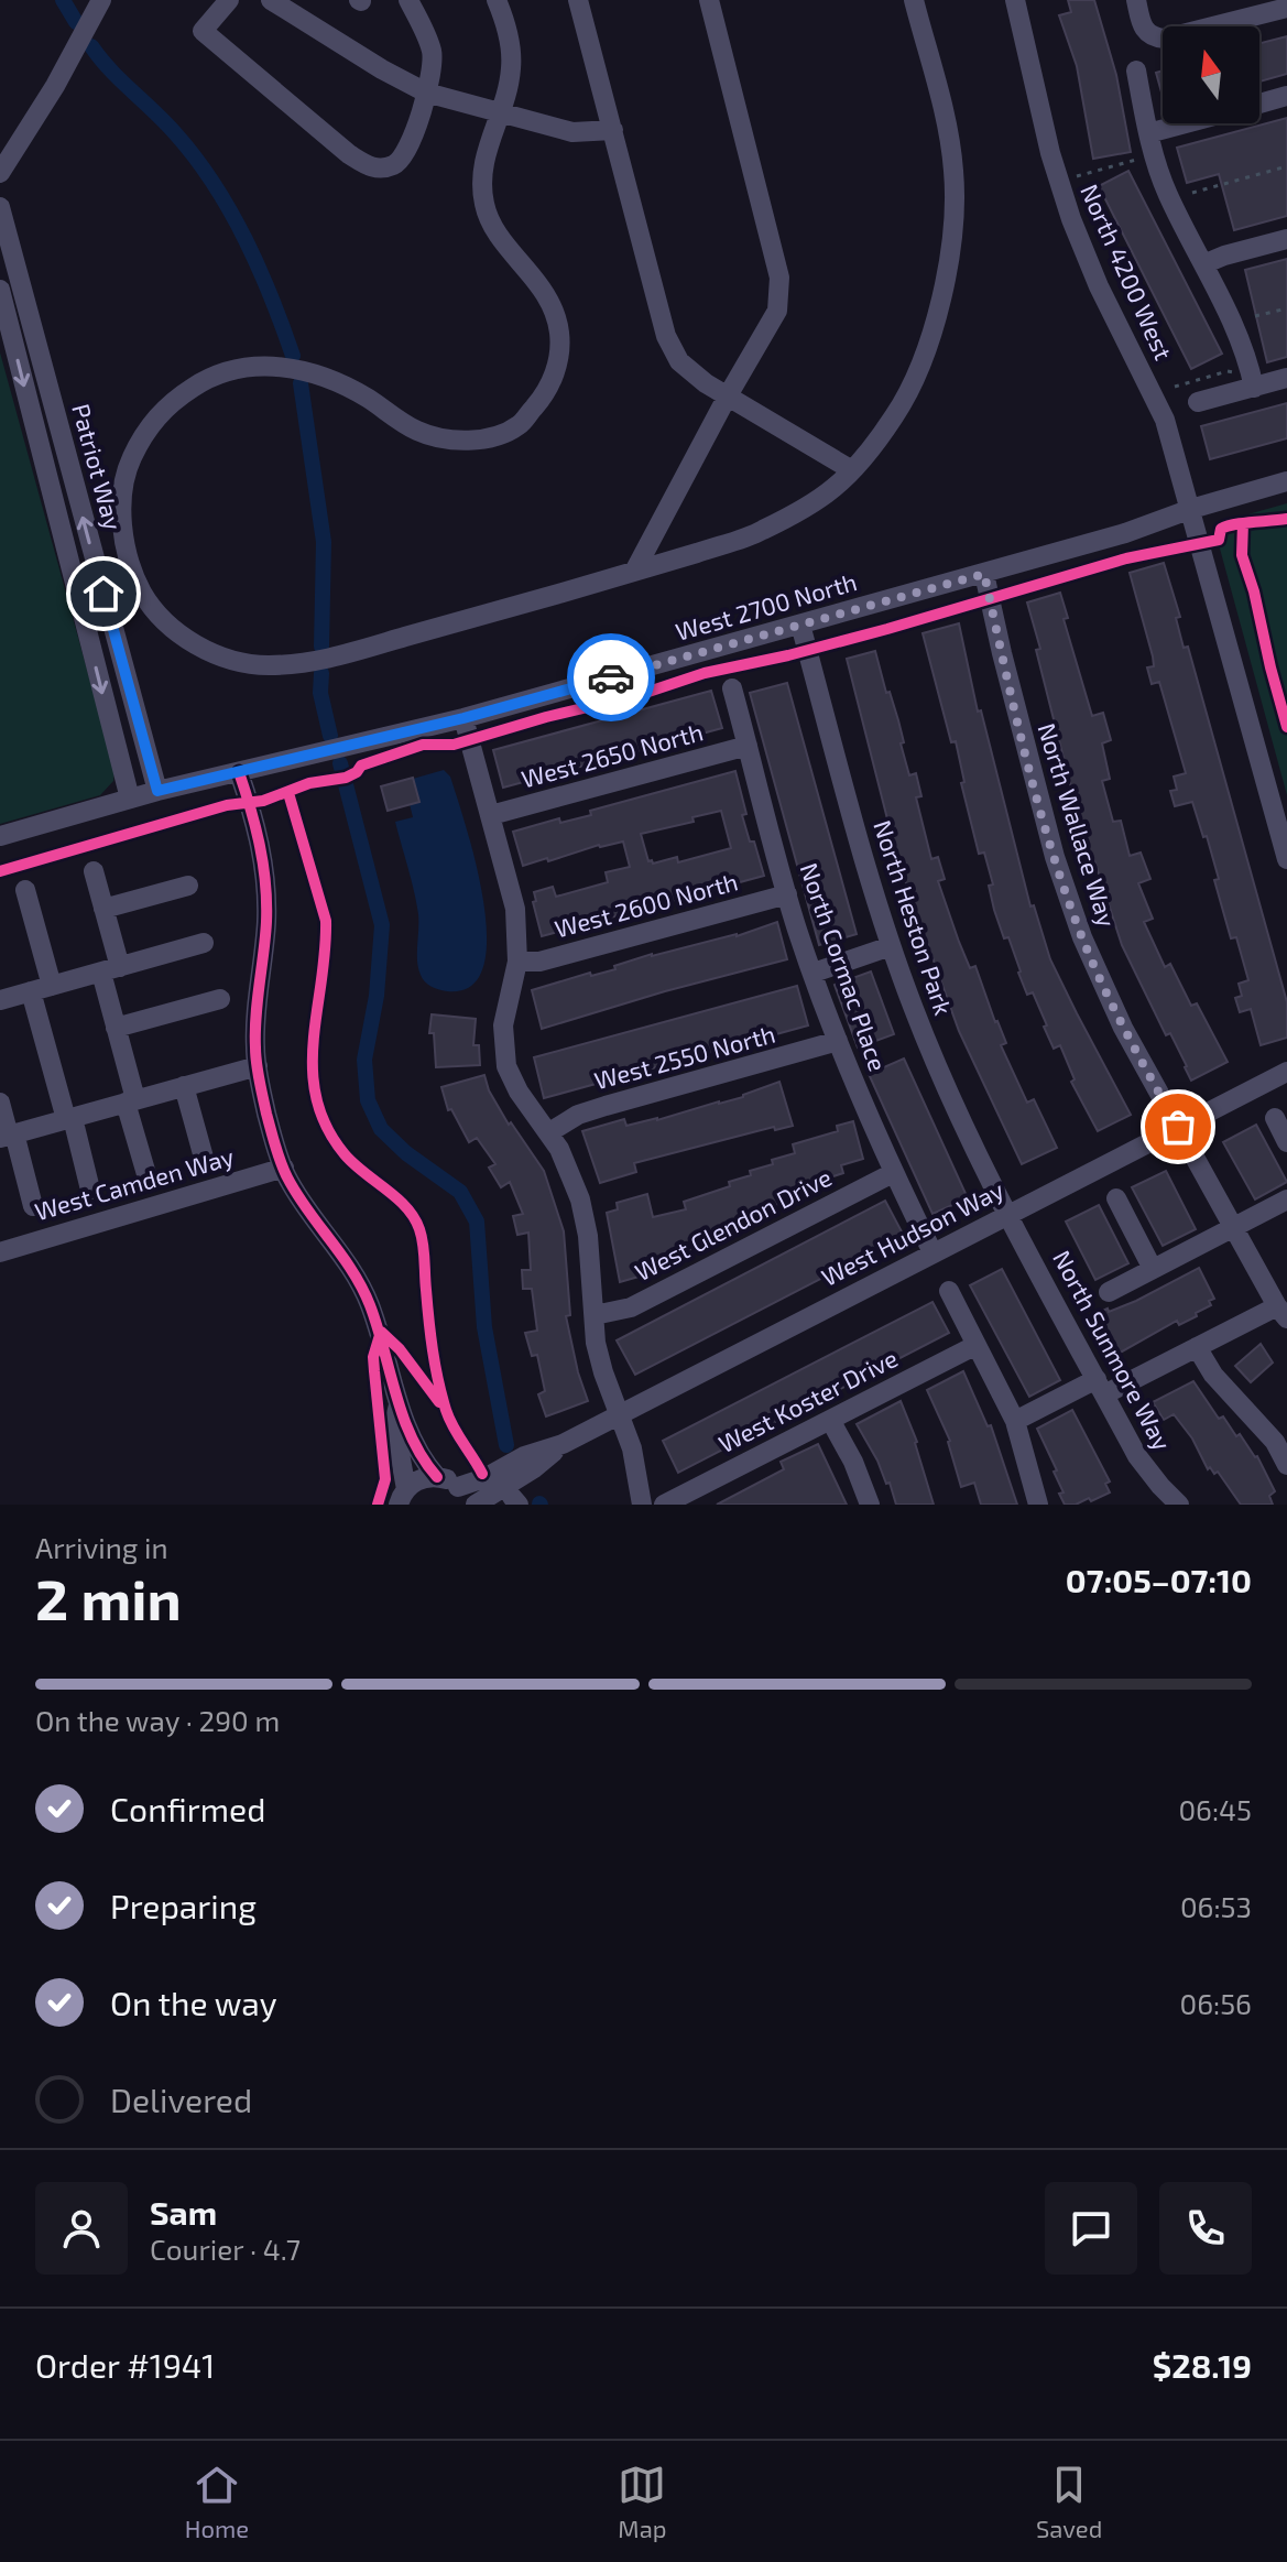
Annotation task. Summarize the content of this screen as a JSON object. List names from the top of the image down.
{
  "streets": {
    "street": [
      "North 4200 West",
      "Patriot Way",
      "West 2700 North",
      "West 2650 North",
      "North Wallace Way",
      "West 2600 North",
      "North Heston Park",
      "North Cormac Place",
      "West 2550 North",
      "West Camden Way",
      "West Glendon Drive",
      "West Hudson Way",
      "North Sunmore Way",
      "West Koster Drive"
    ]
  },
  "crossings": [
    ["North 4200 West", "West 2700 North"],
    ["Patriot Way", "West 2700 North"],
    ["West 2700 North", "North Wallace Way"],
    ["West 2700 North", "North Heston Park"],
    ["West 2650 North", "North Cormac Place"],
    ["North Wallace Way", "West Hudson Way"],
    ["West 2600 North", "North Cormac Place"],
    ["North Heston Park", "West Hudson Way"],
    ["North Heston Park", "North Sunmore Way"],
    ["North Cormac Place", "West 2550 North"],
    ["North Cormac Place", "West Glendon Drive"],
    ["North Cormac Place", "West Hudson Way"],
    ["West Hudson Way", "North Sunmore Way"]
  ],
  "north": "top",
  "page": {
    "heading": ["2 min", "Arriving in", "07:05–07:10"],
    "panel": [
      "Sam",
      "Courier · 4.7",
      "Order #1941",
      "$28.19"
    ],
    "bar": "On the way · 290 m",
    "list": [
      ["Confirmed", "06:45"],
      ["Preparing", "06:53"],
      ["On the way", "06:56"],
      "Delivered"
    ],
    "tabs": ["Home", "Map", "Saved"]
  }
}
